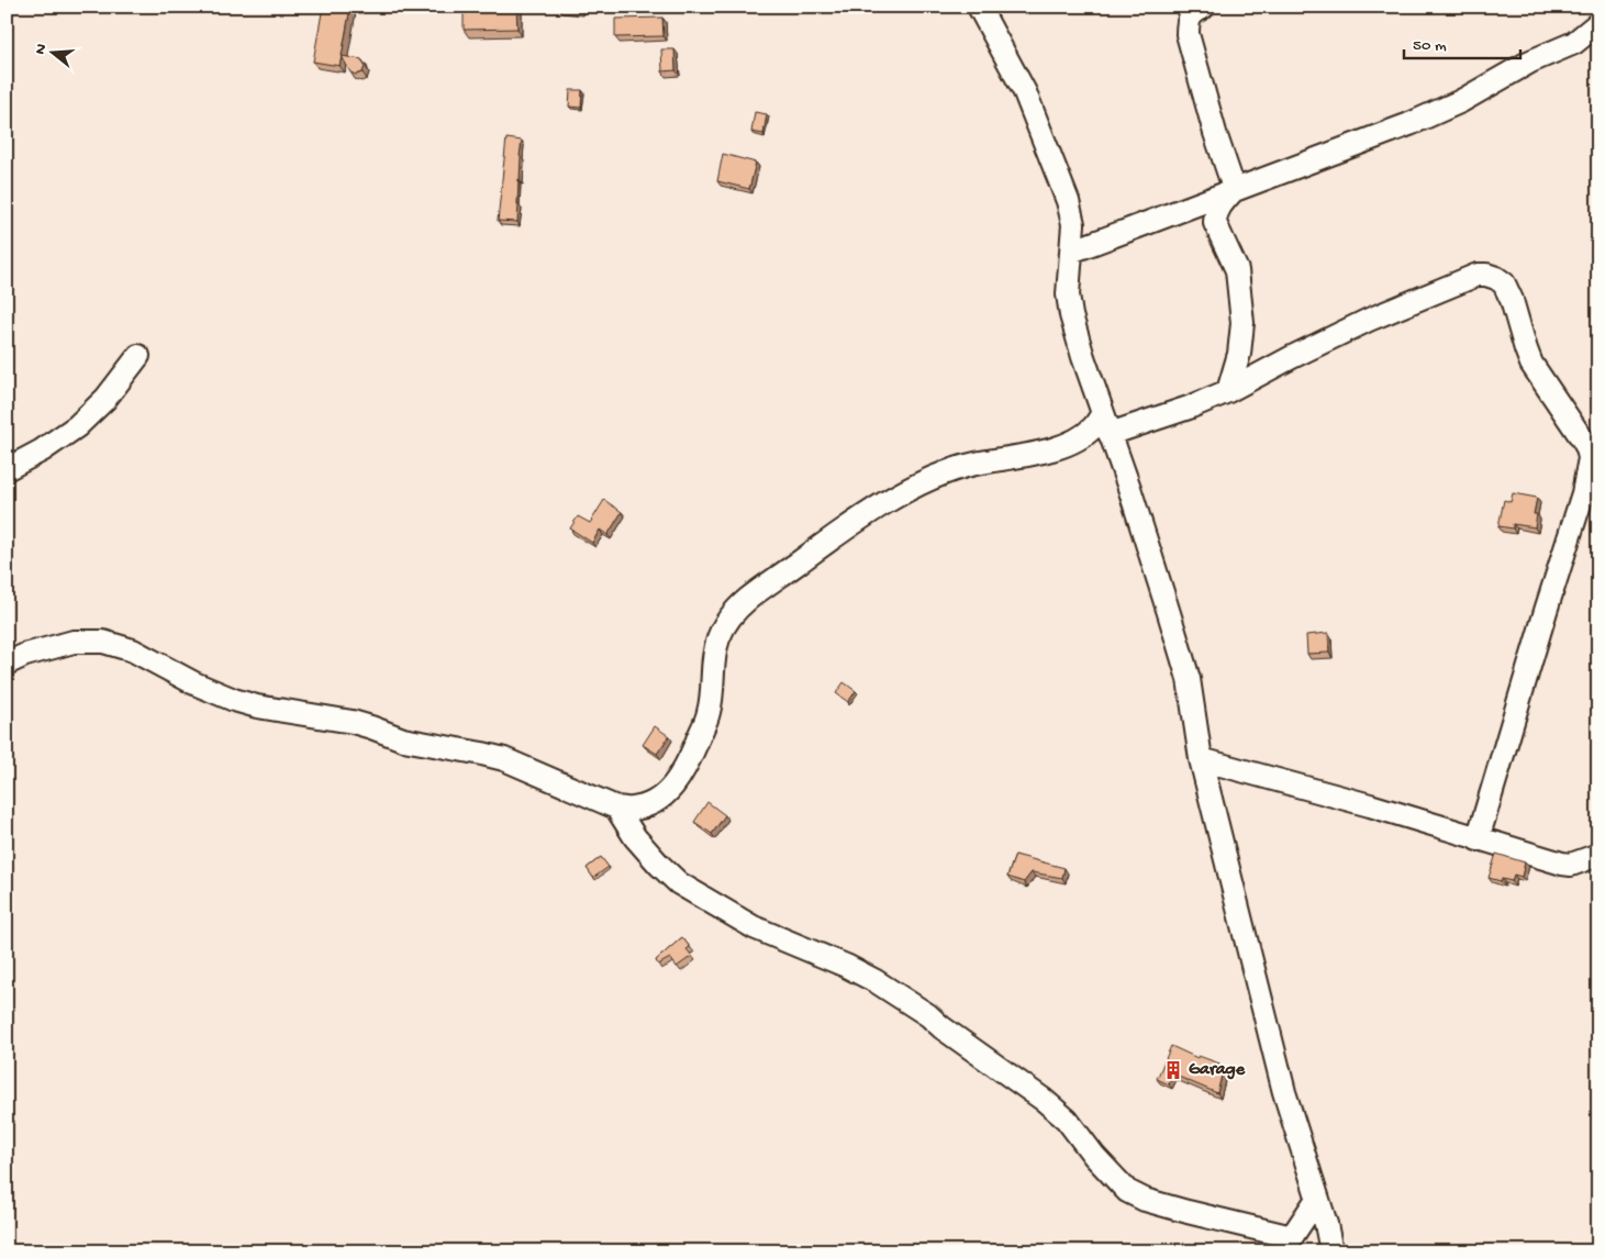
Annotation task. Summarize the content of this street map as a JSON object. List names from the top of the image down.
{
  "places": {
    "building": ["Garage"]
  },
  "scale_bar": "50 m",
  "north": "left"
}
